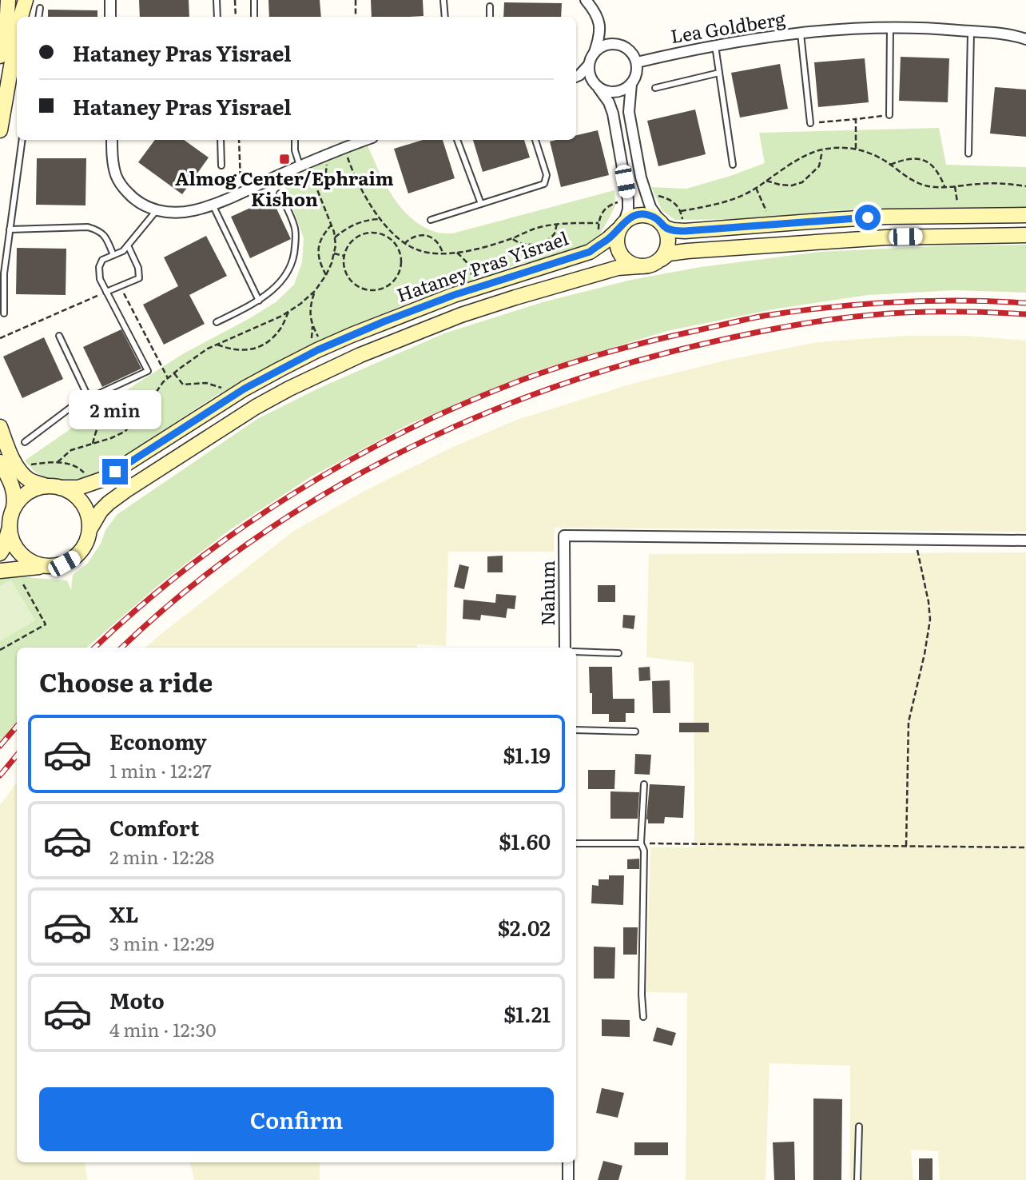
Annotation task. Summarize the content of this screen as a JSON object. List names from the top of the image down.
{
  "streets": {
    "main road": ["Hataney Pras Yisrael"],
    "street": ["Lea Goldberg", "Nahum"]
  },
  "places": {
    "transit": ["Almog Center/Ephraim Kishon"]
  },
  "page": {
    "banner": ["Hataney Pras Yisrael", "Hataney Pras Yisrael"],
    "bubble": "2 min",
    "heading": "Choose a ride",
    "list": [
      {
        "name": "Economy",
        "note": "1 min · 12:27",
        "value": "$1.19"
      },
      {
        "name": "Comfort",
        "note": "2 min · 12:28",
        "value": "$1.60"
      },
      {
        "name": "XL",
        "note": "3 min · 12:29",
        "value": "$2.02"
      },
      {
        "name": "Moto",
        "note": "4 min · 12:30",
        "value": "$1.21"
      }
    ],
    "buttons": "Confirm"
  }
}
